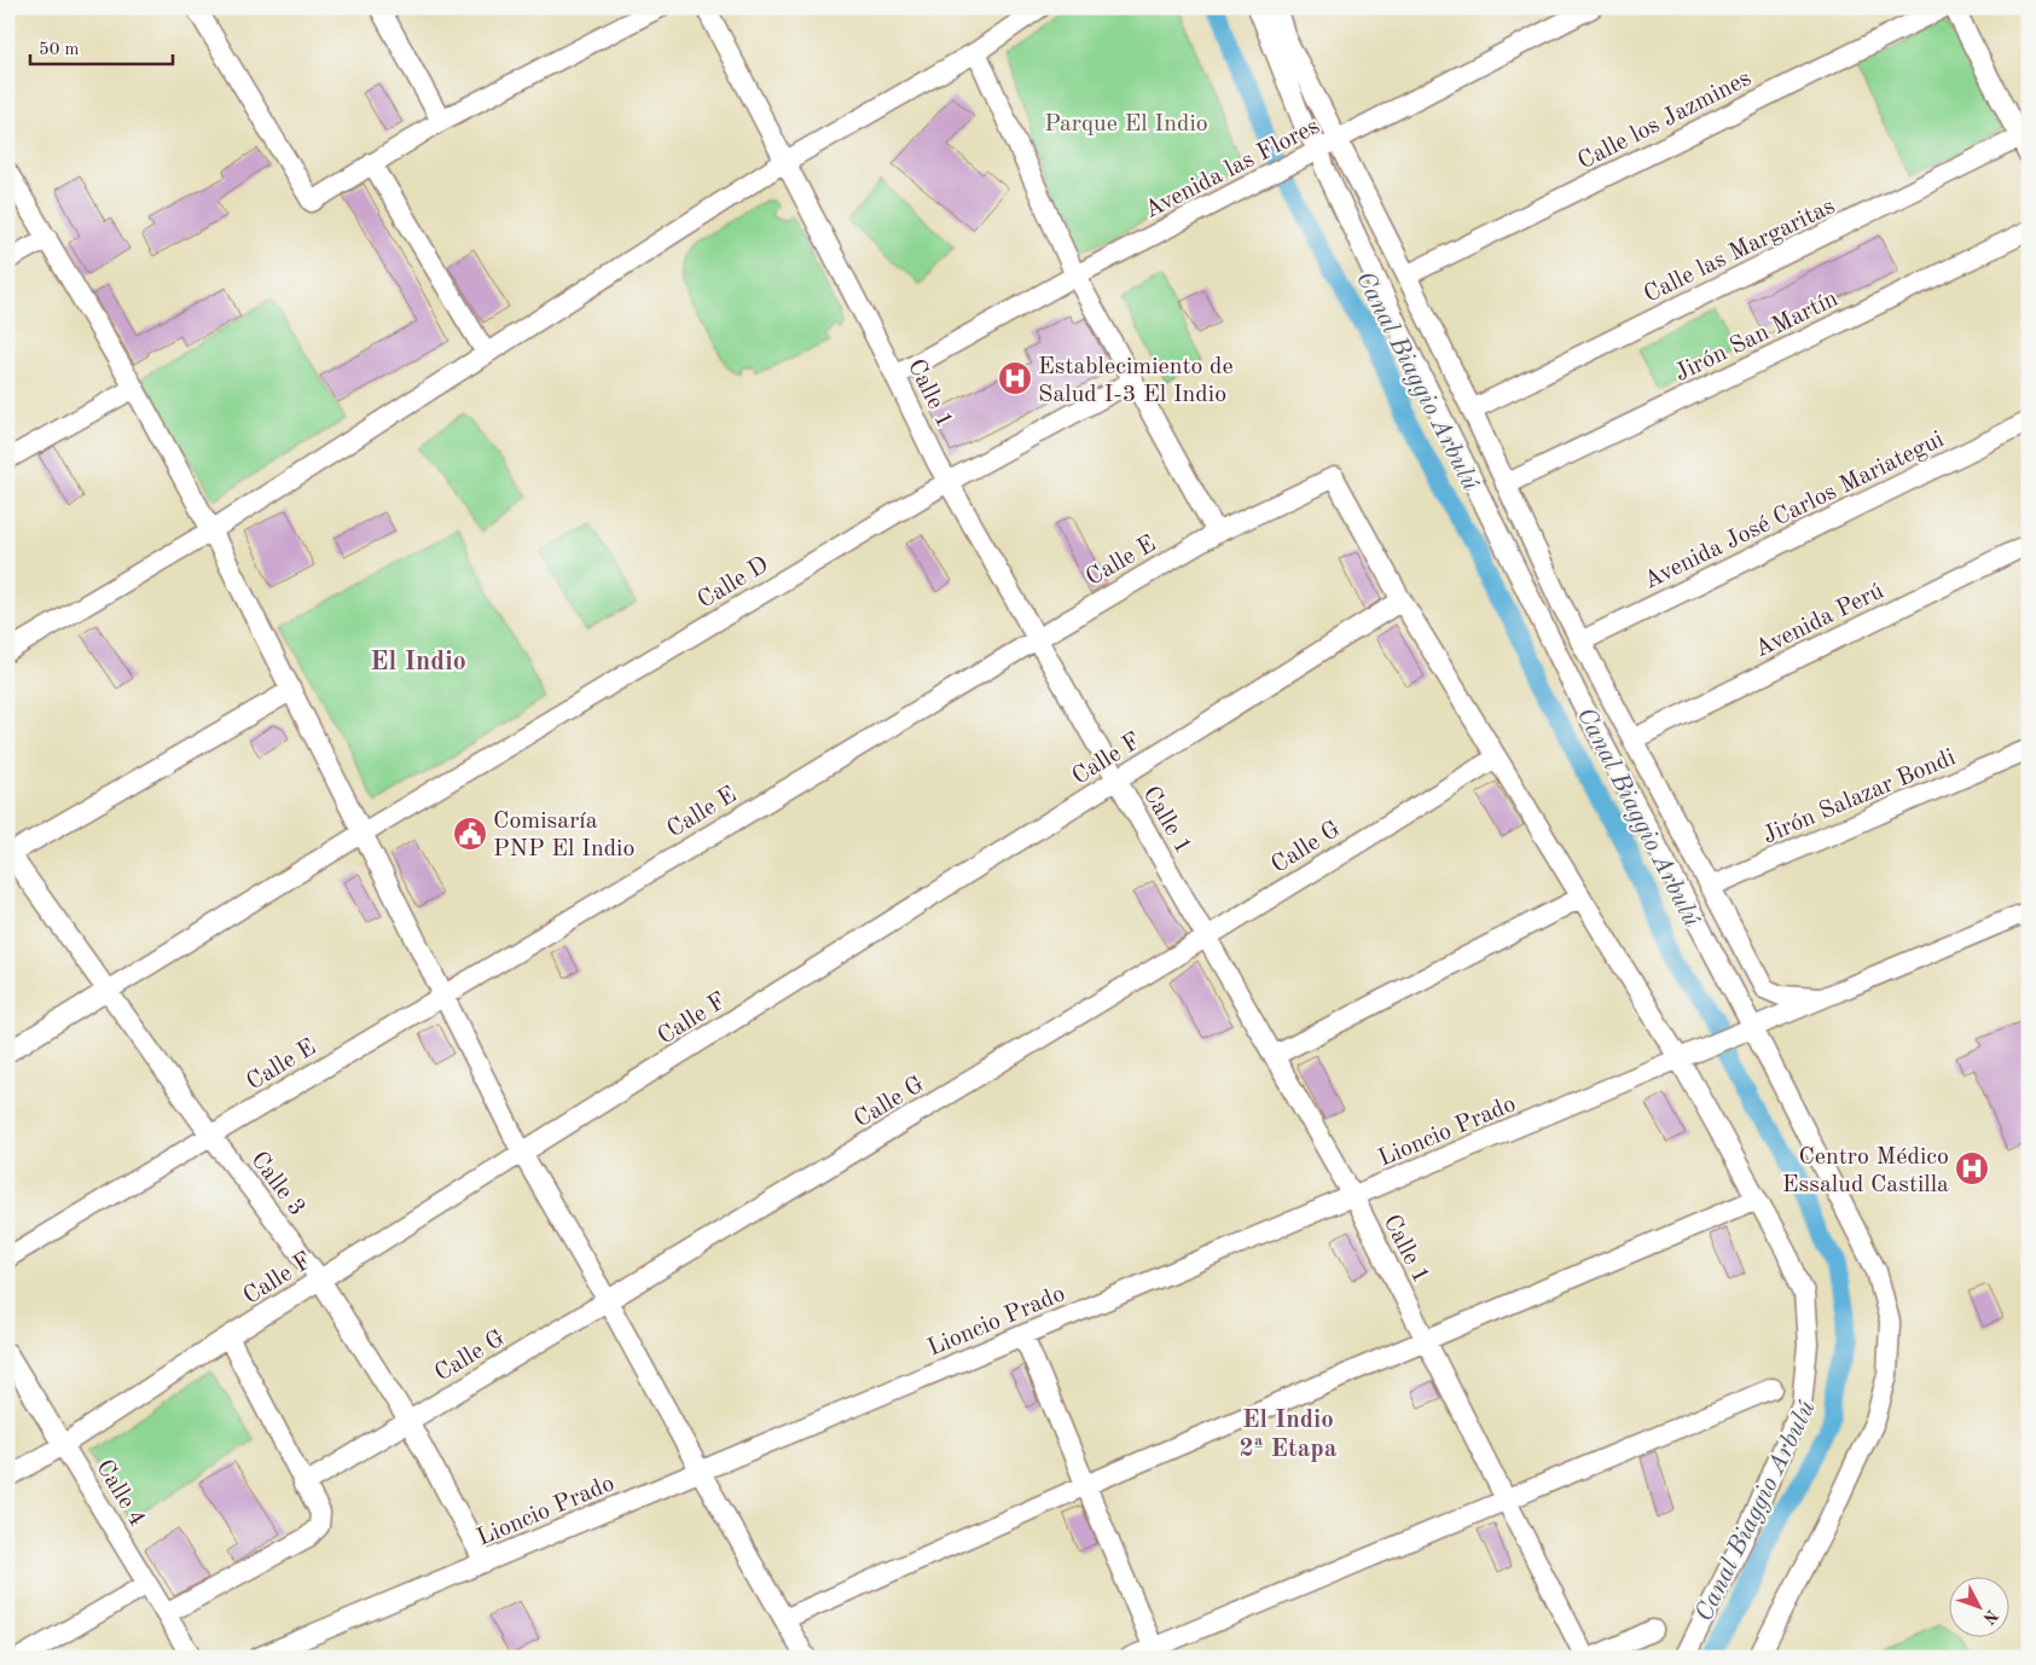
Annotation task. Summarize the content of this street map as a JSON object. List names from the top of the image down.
{
  "streets": {
    "street": [
      "Calle los Jazmines",
      "Avenida las Flores",
      "Calle las Margaritas",
      "Jirón San Martín",
      "Calle 1",
      "Avenida José Carlos Mariategui",
      "Calle E",
      "Calle D",
      "Avenida Perú",
      "Calle F",
      "Jirón Salazar Bondi",
      "Calle G",
      "Lioncio Prado",
      "Calle 3",
      "Calle 4"
    ]
  },
  "crossings": [
    ["Avenida las Flores", "Calle 1"],
    ["Calle 1", "Calle E"],
    ["Calle 1", "Calle D"],
    ["Calle 1", "Calle F"],
    ["Calle 1", "Calle G"],
    ["Calle 1", "Lioncio Prado"],
    ["Calle E", "Calle F"],
    ["Calle E", "Calle 3"],
    ["Calle D", "Calle 3"],
    ["Calle F", "Calle 3"],
    ["Calle F", "Calle 4"],
    ["Calle G", "Calle 3"],
    ["Lioncio Prado", "Calle 3"]
  ],
  "districts": ["El Indio", "El Indio 2ª Etapa"],
  "water": ["Canal Biaggio Arbulú"],
  "parks": ["Parque El Indio"],
  "places": {
    "hospital": ["Establecimiento de Salud I-3 El Indio", "Centro Médico Essalud Castilla"],
    "public building": ["Comisaría PNP El Indio"]
  },
  "scale_bar": "50 m",
  "north": "bottom right"
}
